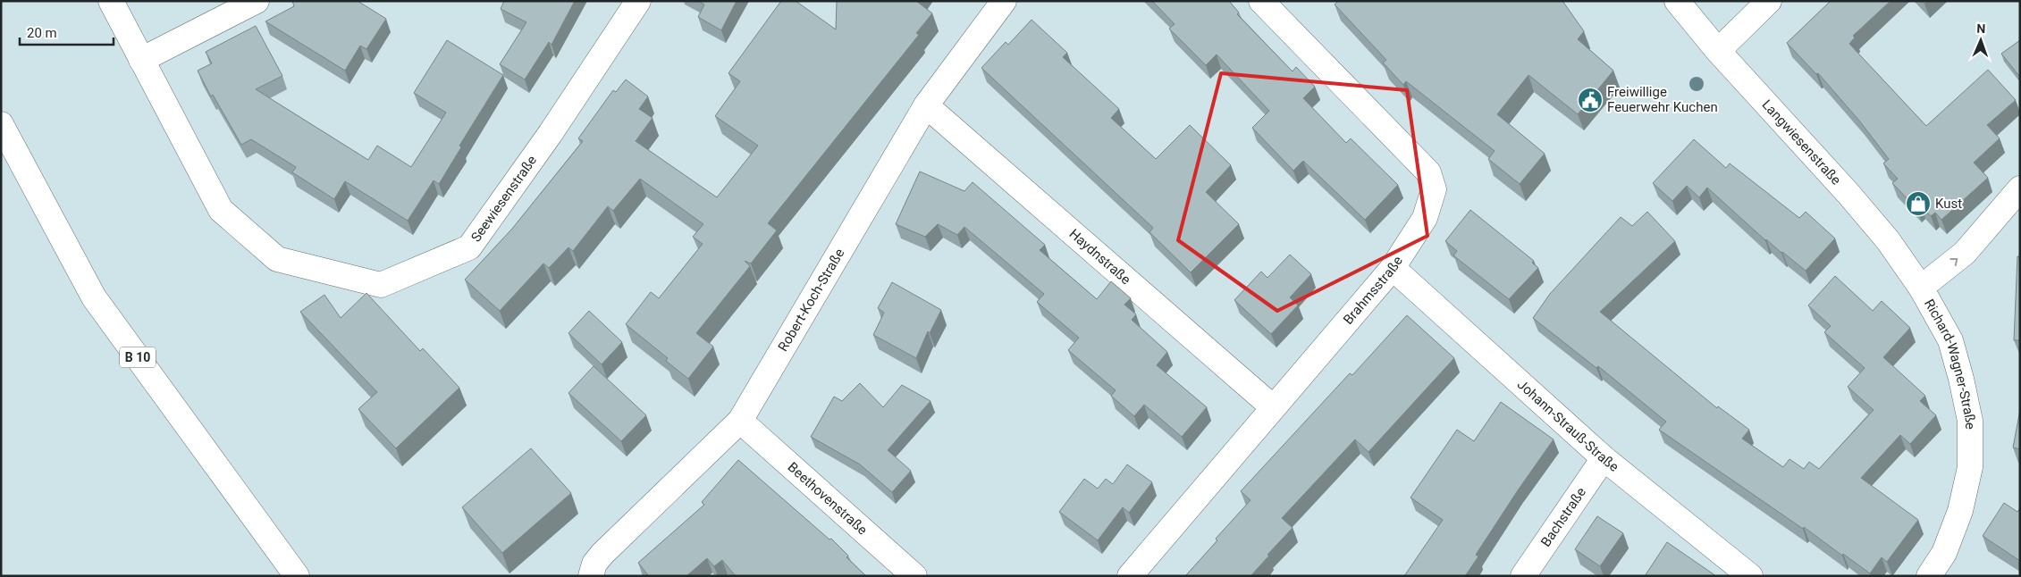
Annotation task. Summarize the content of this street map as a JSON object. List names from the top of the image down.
{
  "streets": {
    "street": [
      "Langwiesenstraße",
      "Seewiesenstraße",
      "Haydnstraße",
      "Brahmsstraße",
      "Robert-Koch-Straße",
      "B 10",
      "Richard-Wagner-Straße",
      "Johann-Strauß-Straße",
      "Beethovenstraße",
      "Bachstraße"
    ]
  },
  "crossings": [
    ["Langwiesenstraße", "Richard-Wagner-Straße"],
    ["Haydnstraße", "Brahmsstraße"],
    ["Haydnstraße", "Robert-Koch-Straße"],
    ["Brahmsstraße", "Johann-Strauß-Straße"],
    ["Robert-Koch-Straße", "Beethovenstraße"],
    ["Johann-Strauß-Straße", "Bachstraße"]
  ],
  "places": {
    "public building": ["Freiwillige Feuerwehr Kuchen"],
    "shop": ["Kust"]
  },
  "scale_bar": "20 m",
  "north": "top"
}
